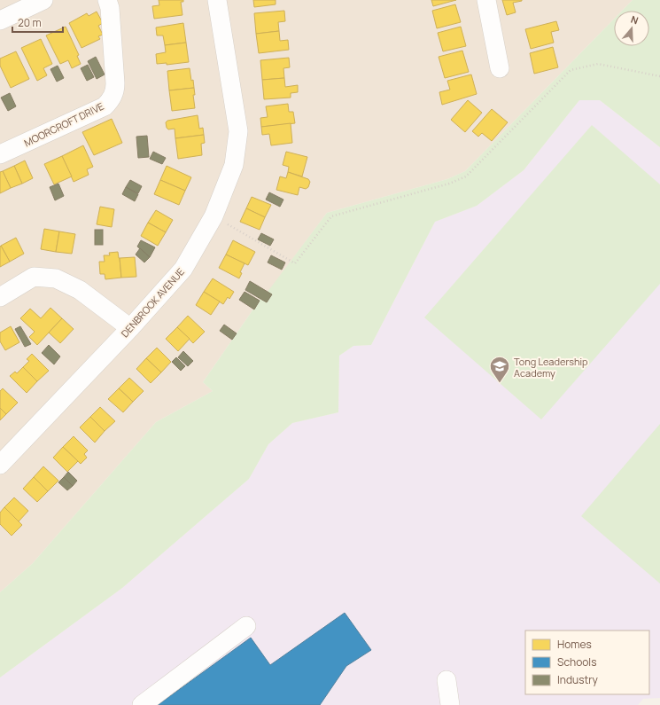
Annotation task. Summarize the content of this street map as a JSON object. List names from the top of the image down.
{
  "streets": {
    "street": ["MOORCROFT DRIVE", "DENBROOK AVENUE"]
  },
  "places": {
    "school or university": ["Tong Leadership Academy"]
  },
  "legend": ["Homes", "Schools", "Industry"],
  "scale_bar": "20 m",
  "north": "top"
}
